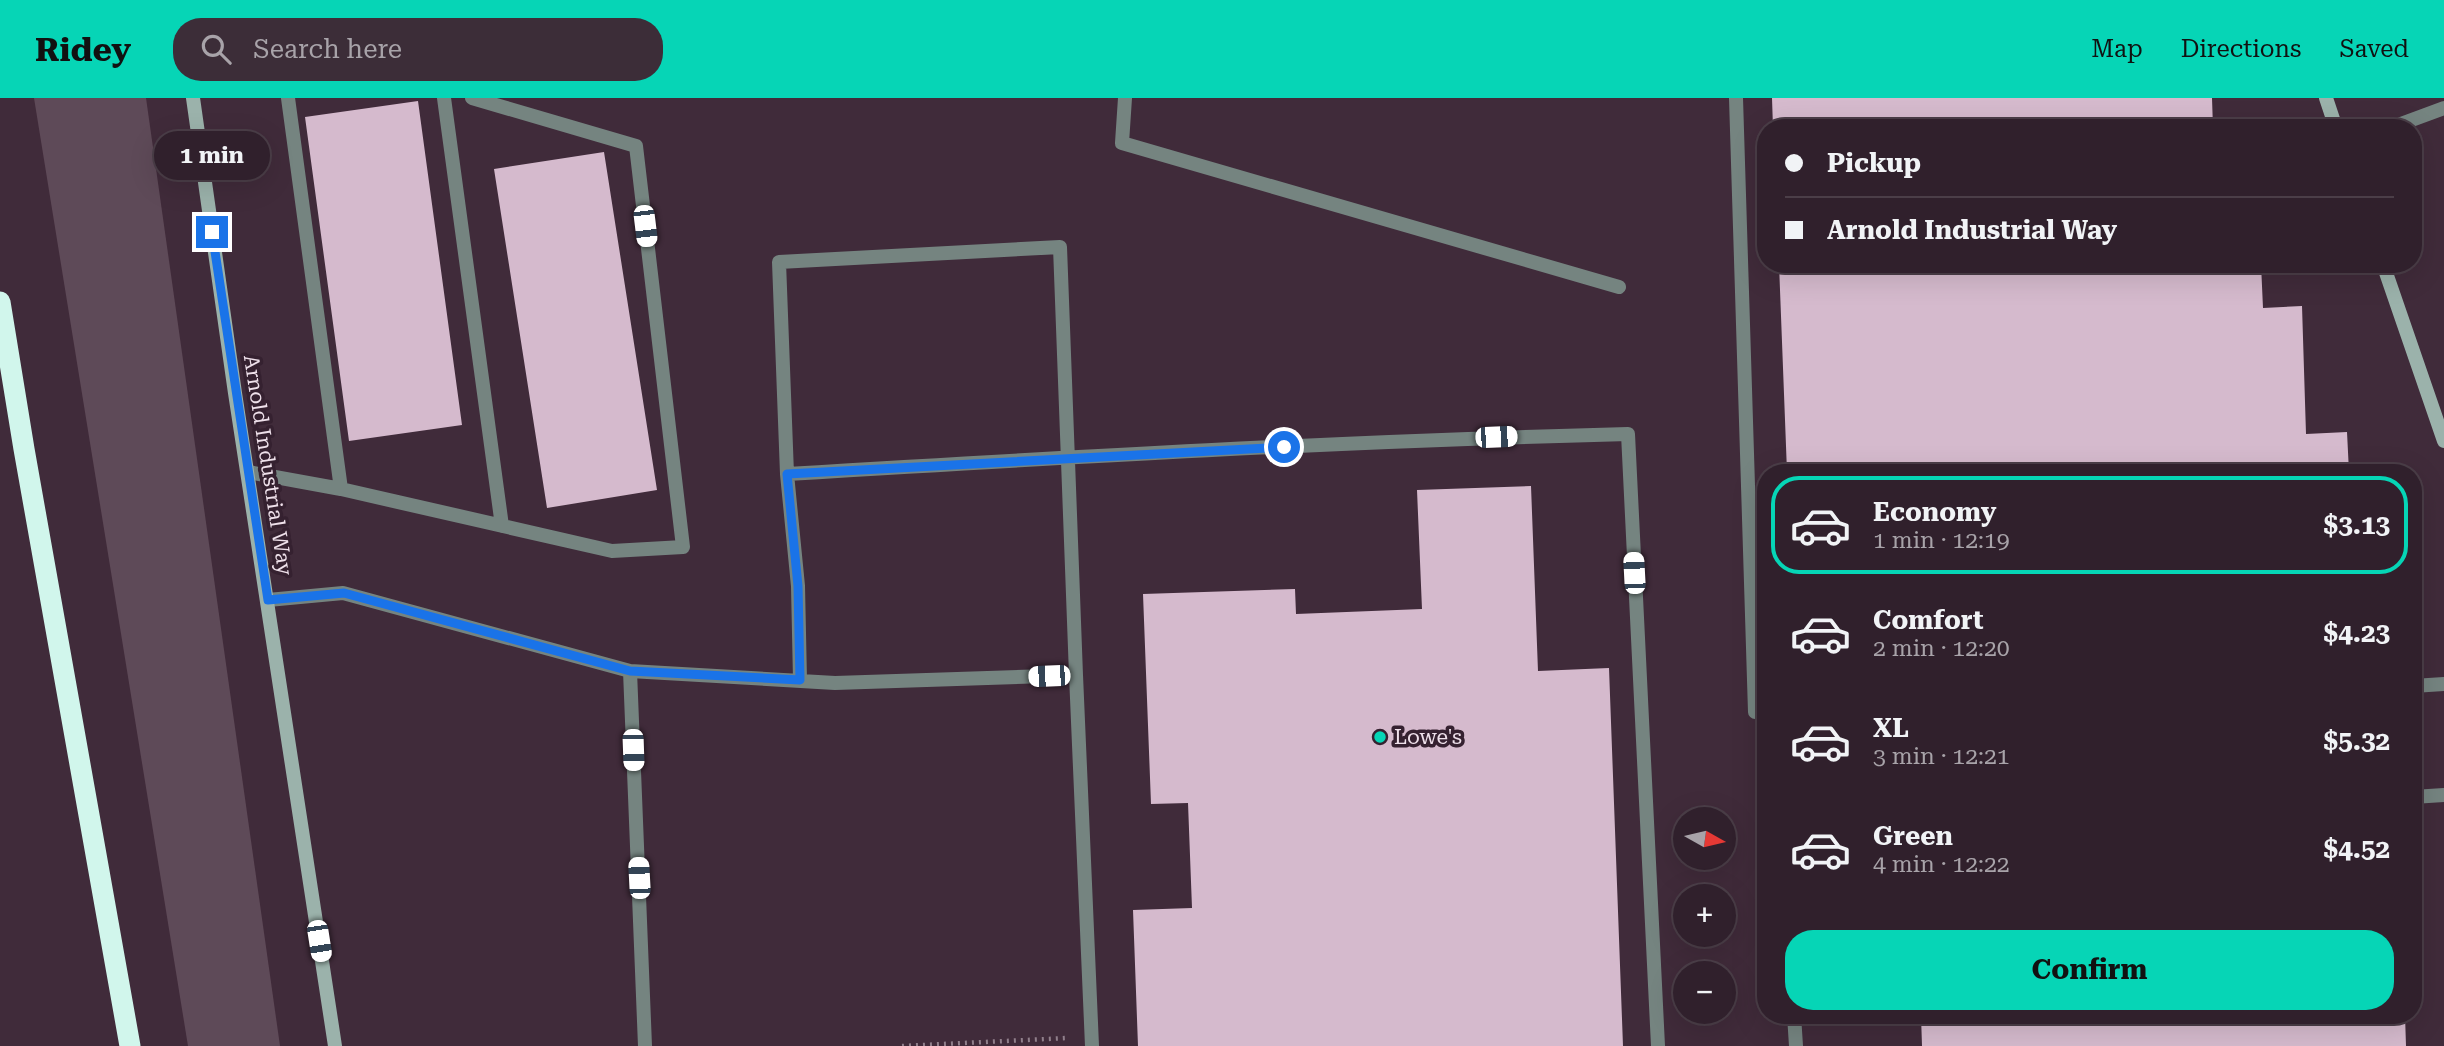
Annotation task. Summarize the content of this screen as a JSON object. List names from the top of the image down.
{
  "streets": {
    "street": ["Arnold Industrial Way"]
  },
  "places": ["Lowe's"],
  "north": "right",
  "page": {
    "header": "Ridey",
    "search": "Search here",
    "nav": ["Map", "Directions", "Saved"],
    "banner": ["Pickup", "Arnold Industrial Way"],
    "bubble": "1 min",
    "list": [
      {
        "name": "Economy",
        "note": "1 min · 12:19",
        "value": "$3.13"
      },
      {
        "name": "Comfort",
        "note": "2 min · 12:20",
        "value": "$4.23"
      },
      {
        "name": "XL",
        "note": "3 min · 12:21",
        "value": "$5.32"
      },
      {
        "name": "Green",
        "note": "4 min · 12:22",
        "value": "$4.52"
      }
    ],
    "map_buttons": ["+", "−"],
    "buttons": "Confirm"
  }
}
